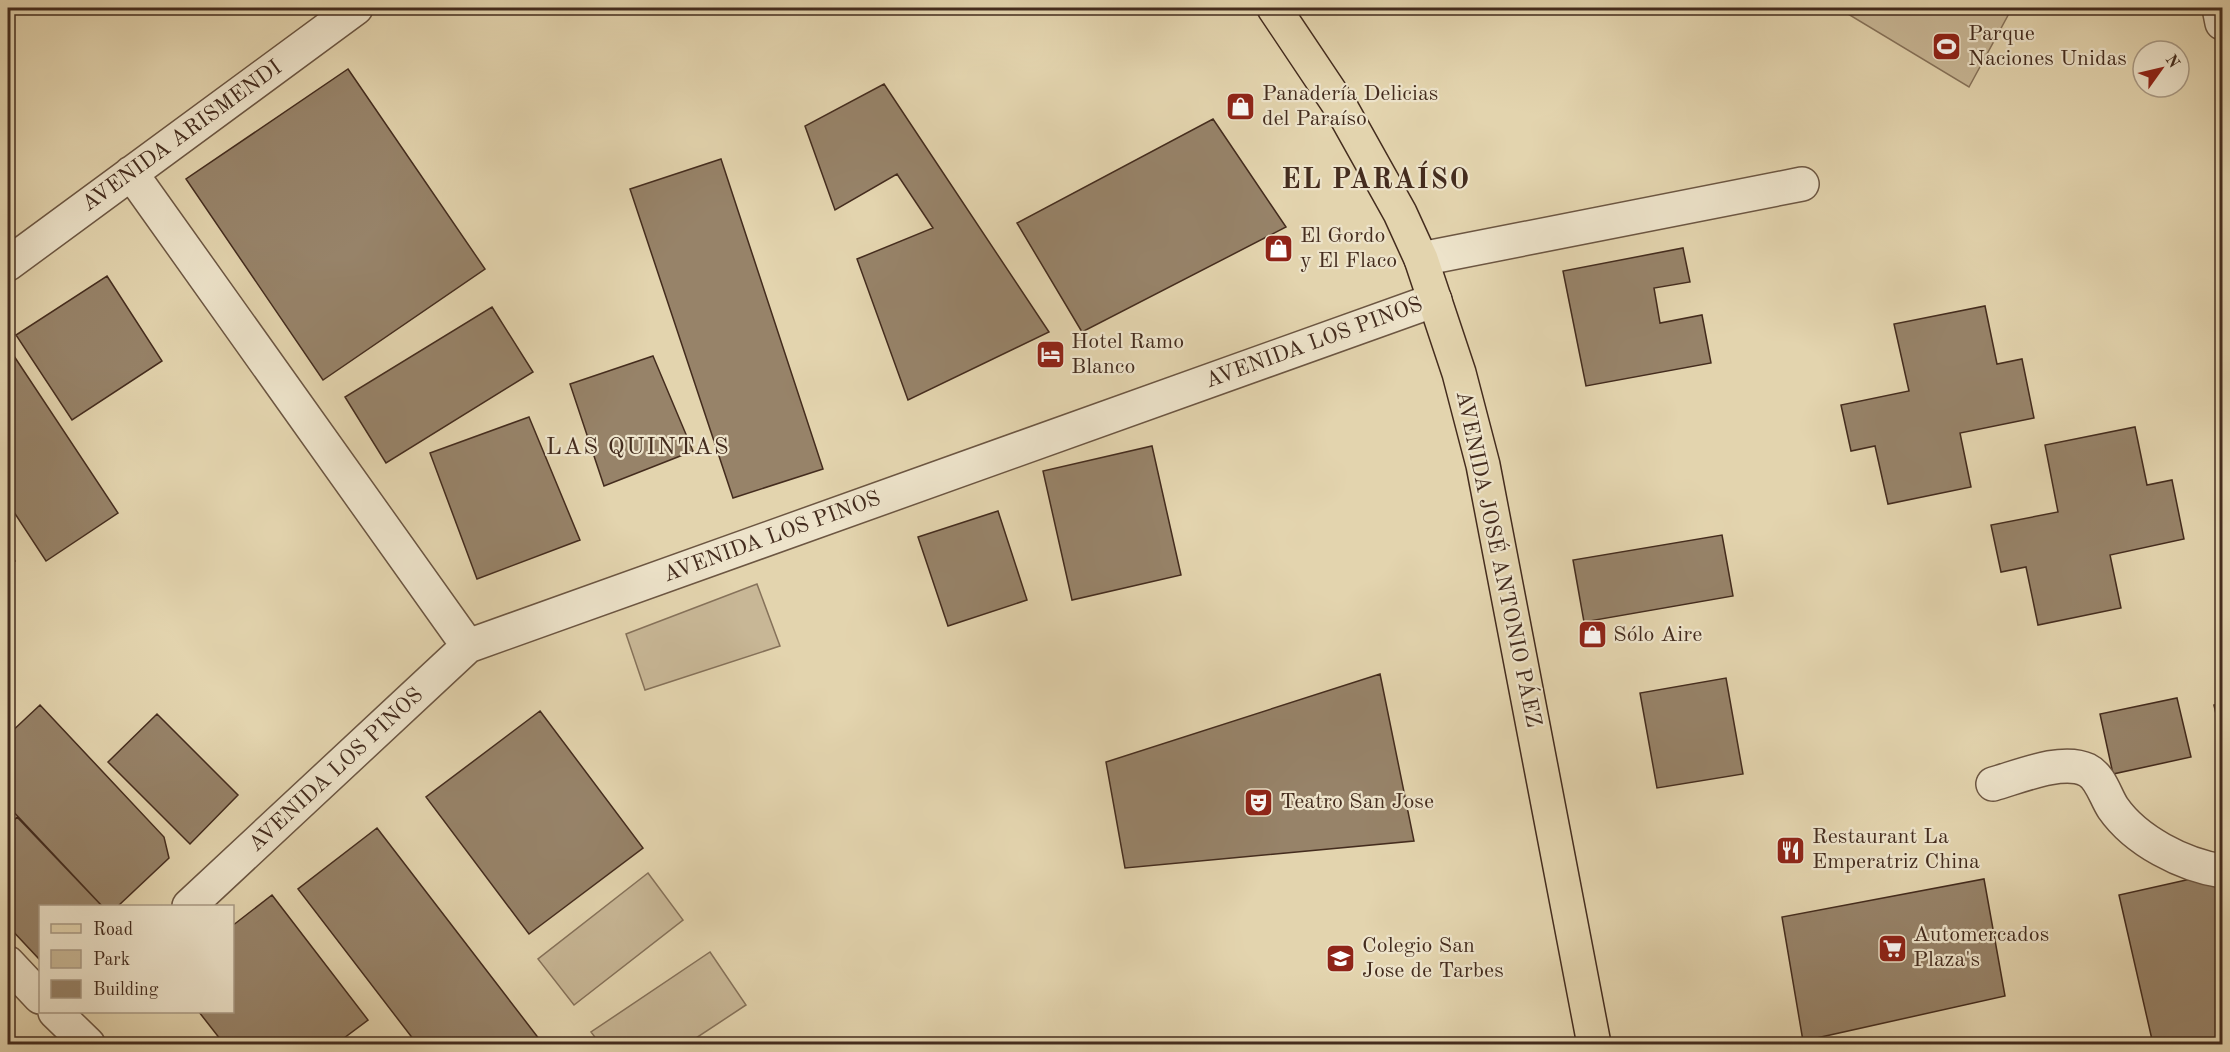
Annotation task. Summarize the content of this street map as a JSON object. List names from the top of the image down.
{
  "streets": {
    "main road": ["AVENIDA JOSÉ ANTONIO PÁEZ"],
    "street": ["AVENIDA ARISMENDI", "AVENIDA LOS PINOS"]
  },
  "crossings": [
    ["AVENIDA LOS PINOS", "AVENIDA JOSÉ ANTONIO PÁEZ"]
  ],
  "districts": ["EL PARAÍSO", "LAS QUINTAS"],
  "places": {
    "sports": ["Parque Naciones Unidas"],
    "shop": ["Panadería Delicias del Paraíso", "El Gordo y El Flaco", "Sólo Aire"],
    "hotel": ["Hotel Ramo Blanco"],
    "theatre": ["Teatro San Jose"],
    "restaurant": ["Restaurant La Emperatriz China"],
    "supermarket": ["Automercados Plaza's"],
    "school or university": ["Colegio San Jose de Tarbes"]
  },
  "legend": ["Road", "Park", "Building"],
  "north": "top right"
}
